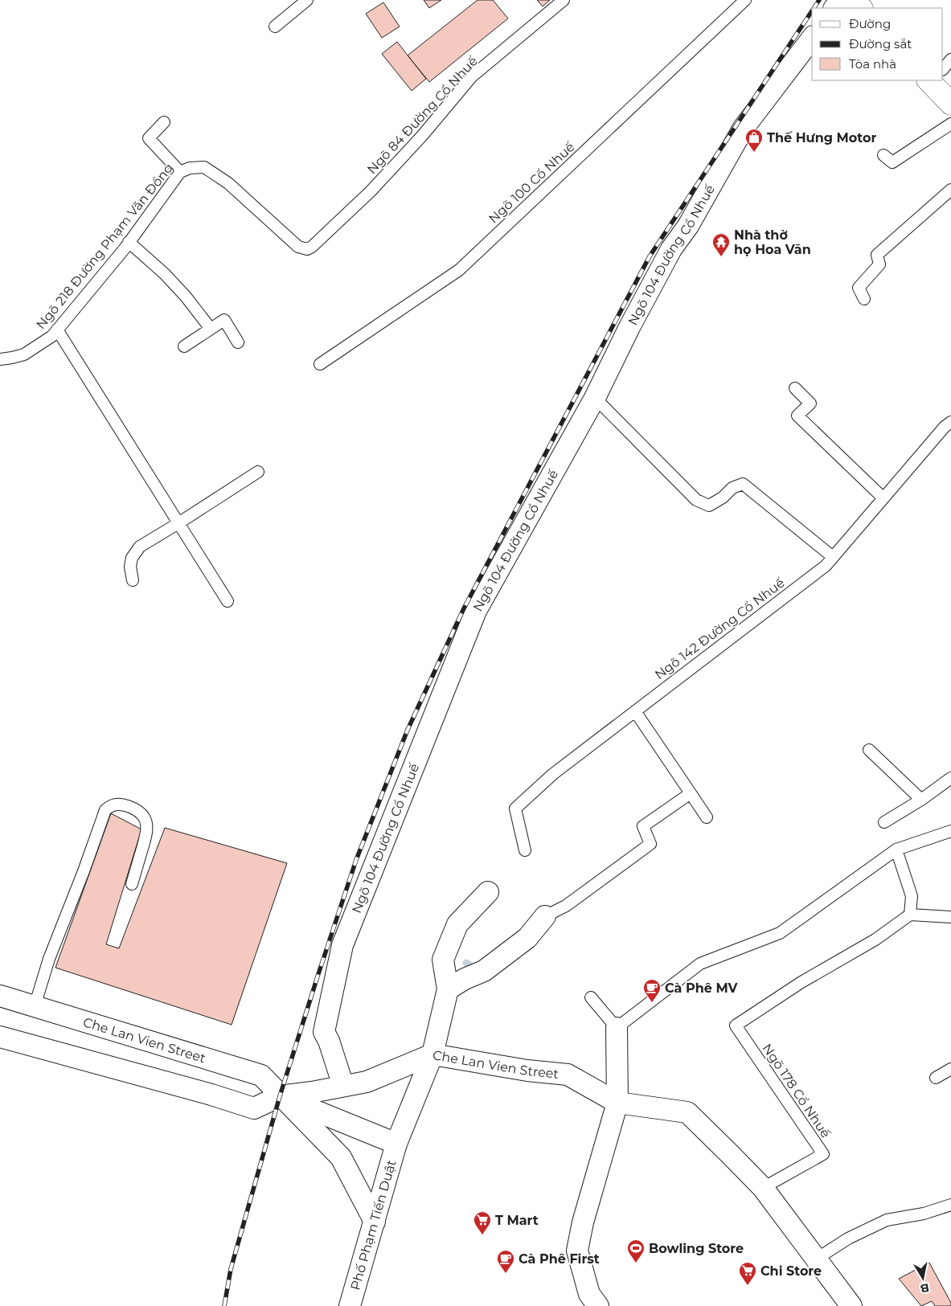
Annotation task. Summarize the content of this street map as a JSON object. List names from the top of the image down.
{
  "streets": {
    "street": ["Ngõ 104 Đường Cổ Nhuế", "Che Lan Vien Street", "Phố Phạm Tiến Duật"],
    "lane": [
      "Ngõ 84 Đường Cổ Nhuế",
      "Ngõ 100 Cổ Nhuế",
      "Ngõ 218 Đường Phạm Văn Đồng",
      "Ngõ 142 Đường Cổ Nhuế",
      "Ngõ 178 Cổ Nhuế"
    ]
  },
  "crossings": [
    ["Ngõ 84 Đường Cổ Nhuế", "Ngõ 218 Đường Phạm Văn Đồng"],
    ["Che Lan Vien Street", "Ngõ 178 Cổ Nhuế"],
    ["Che Lan Vien Street", "Phố Phạm Tiến Duật"]
  ],
  "places": {
    "shop": ["Thế Hưng Motor"],
    "temple": ["Nhà thờ họ Hoa Văn"],
    "cafe": ["Cà Phê MV", "Cà Phê First"],
    "supermarket": ["T Mart", "Chi Store"],
    "sports": ["Bowling Store"]
  },
  "legend": ["Đường", "Đường sắt", "Tòa nhà"],
  "north": "bottom"
}
